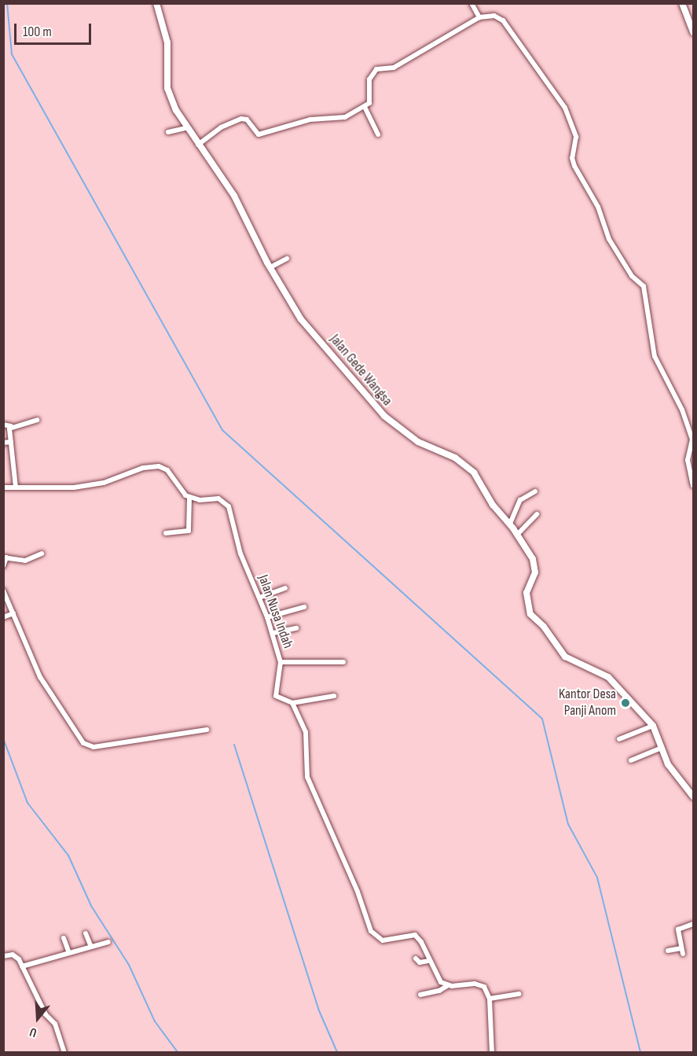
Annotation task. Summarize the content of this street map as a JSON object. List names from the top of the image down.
{
  "streets": {
    "street": ["Jalan Gede Wangsa", "Jalan Nusa Indah"]
  },
  "places": ["Kantor Desa Panji Anom"],
  "scale_bar": "100 m",
  "north": "bottom"
}
